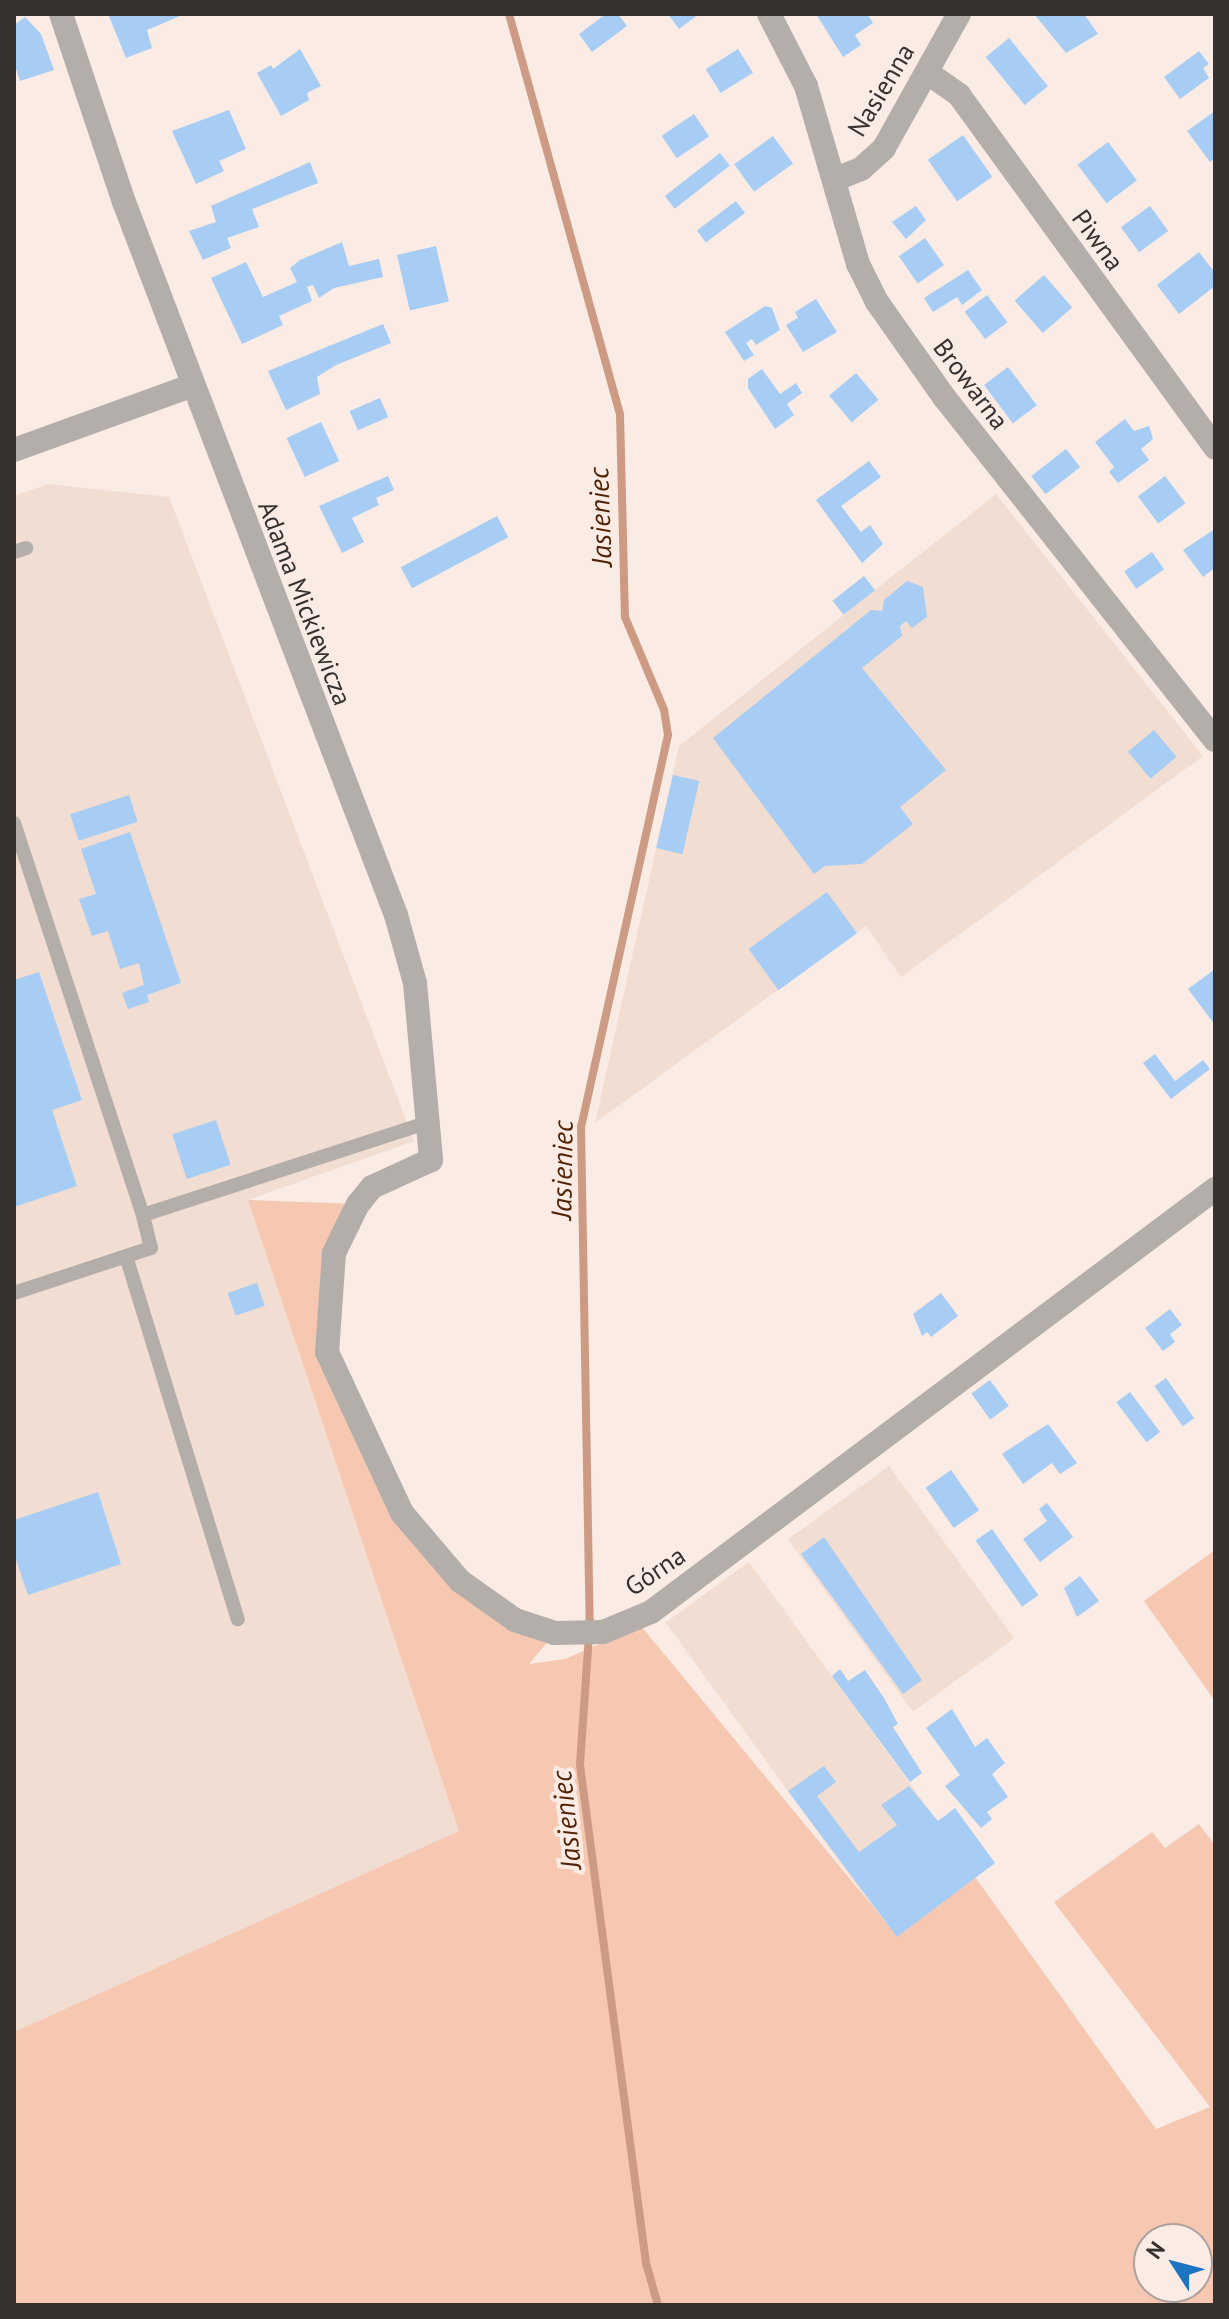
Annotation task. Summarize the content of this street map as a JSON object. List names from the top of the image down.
{
  "streets": {
    "street": [
      "Nasienna",
      "Piwna",
      "Browarna",
      "Adama Mickiewicza",
      "Górna"
    ]
  },
  "crossings": [
    ["Nasienna", "Piwna"],
    ["Nasienna", "Browarna"],
    ["Adama Mickiewicza", "Górna"]
  ],
  "water": ["Jasieniec"],
  "north": "top left"
}
